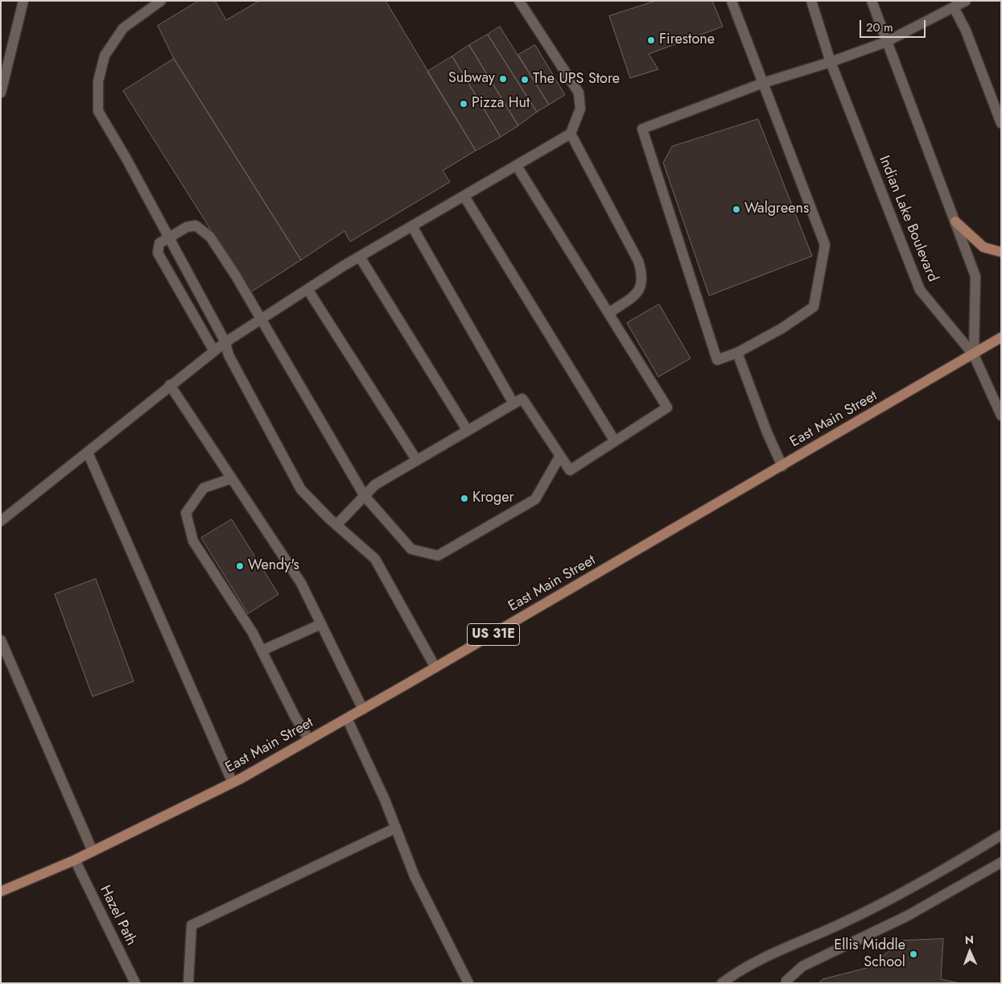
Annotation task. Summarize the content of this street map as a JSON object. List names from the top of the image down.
{
  "streets": {
    "main road": [
      "Indian Lake Boulevard",
      "East Main Street",
      "US 31E",
      "Hazel Path"
    ]
  },
  "crossings": [
    ["Indian Lake Boulevard", "East Main Street"],
    ["East Main Street", "Hazel Path"]
  ],
  "places": [
    "Firestone",
    "Subway",
    "The UPS Store",
    "Pizza Hut",
    "Walgreens",
    "Kroger",
    "Wendy's",
    "Ellis Middle School"
  ],
  "scale_bar": "20 m",
  "north": "top"
}
